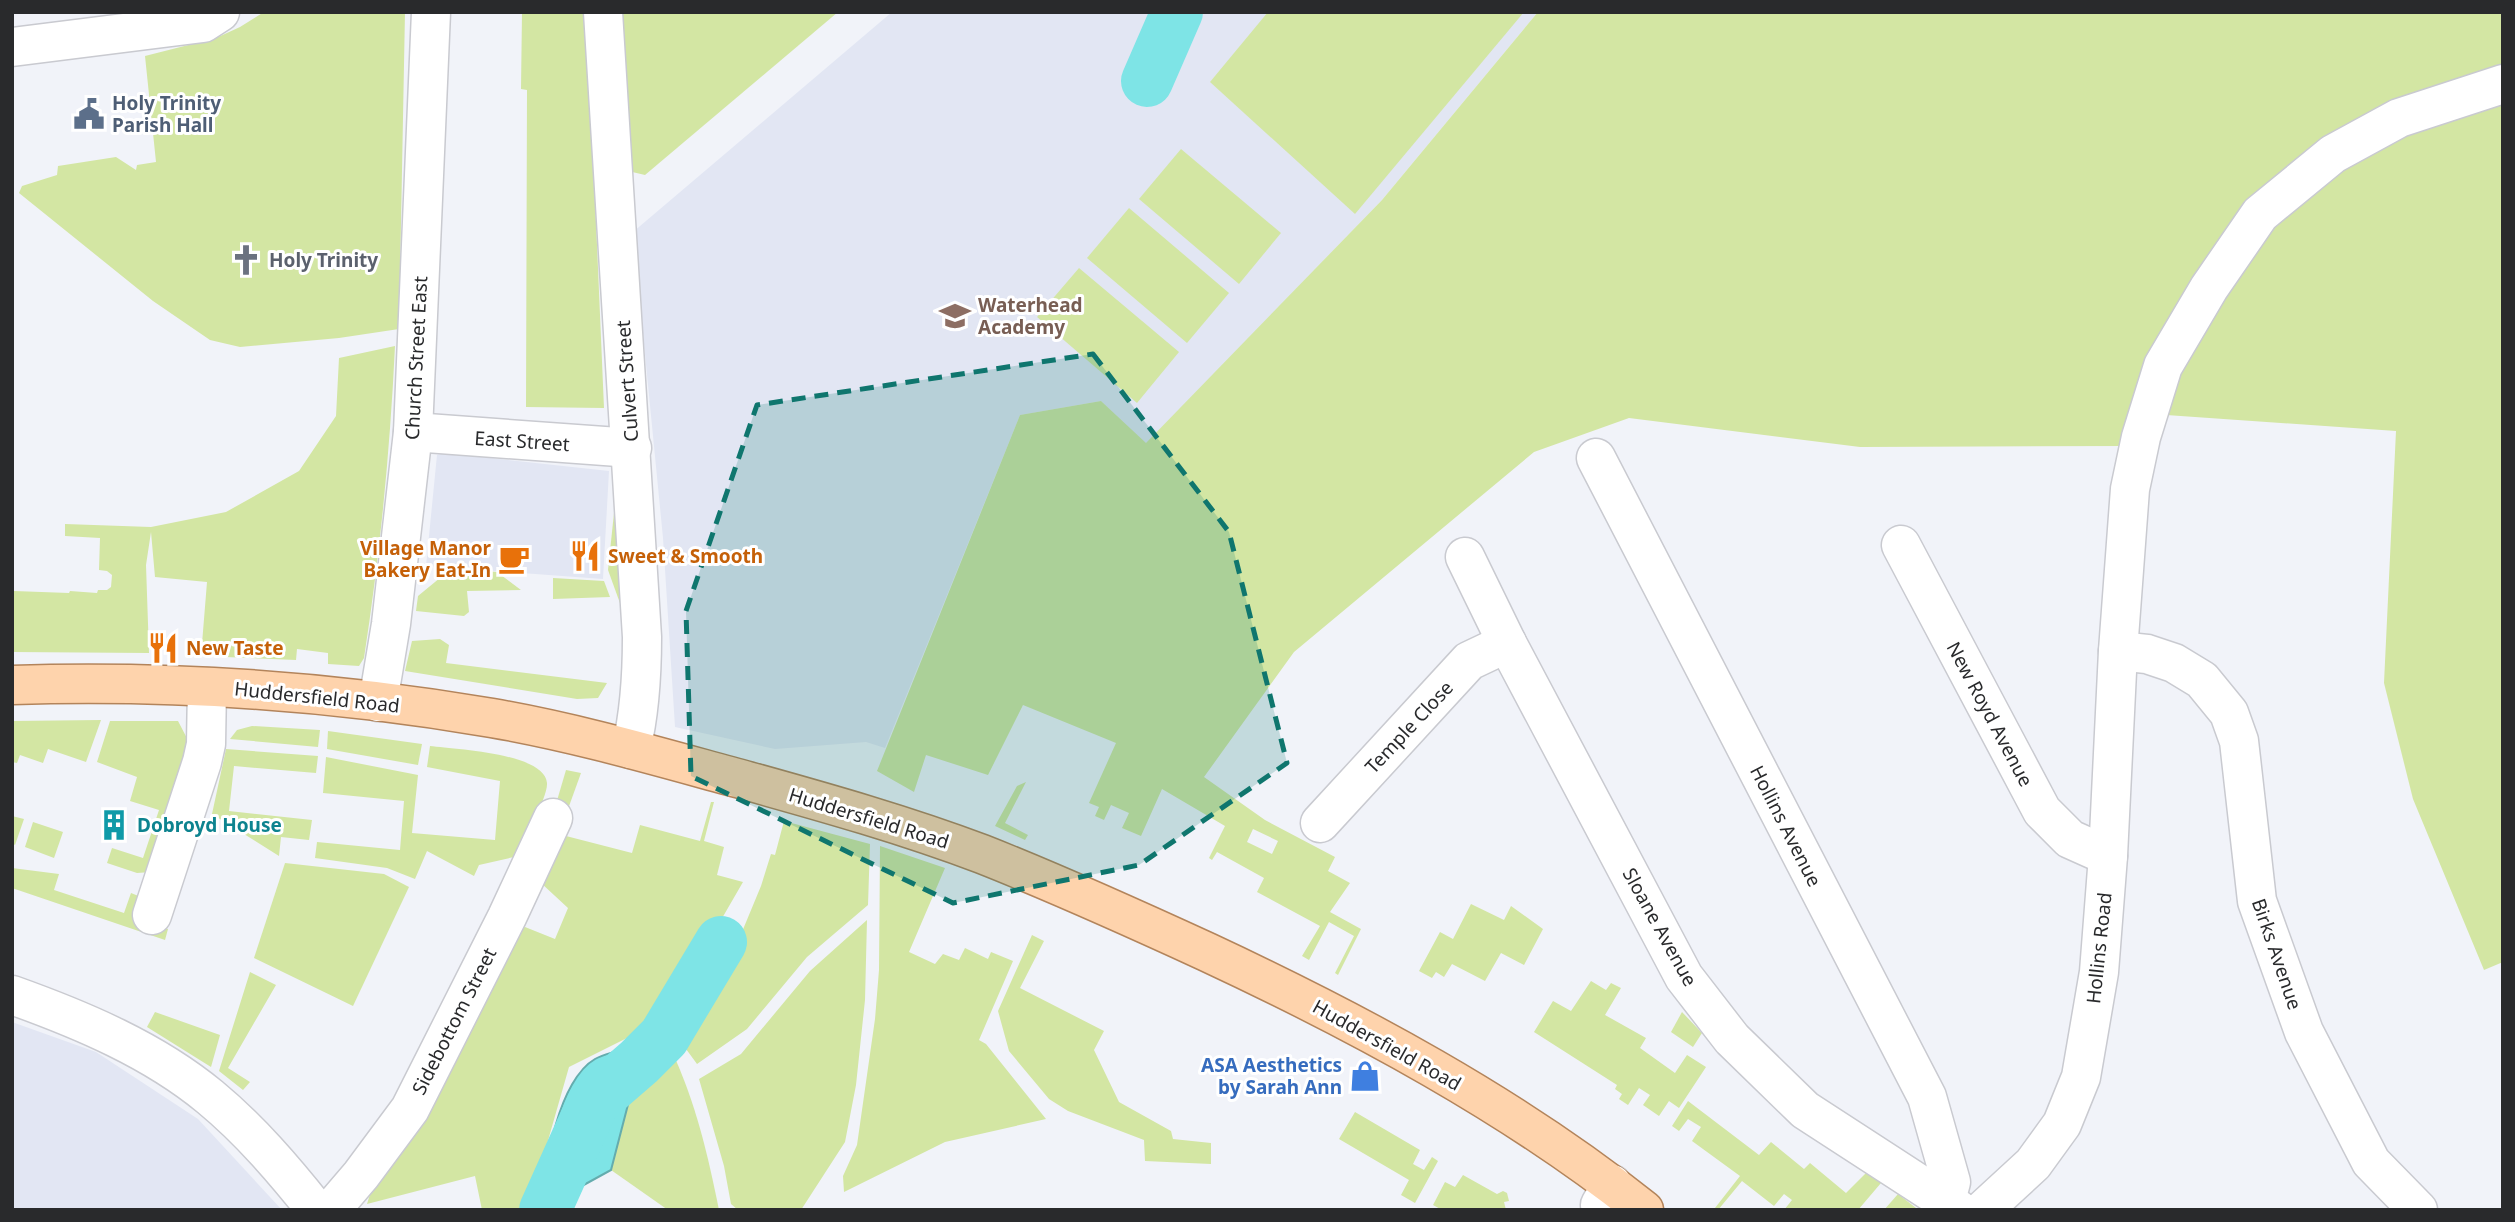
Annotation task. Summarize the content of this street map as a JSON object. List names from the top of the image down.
{
  "streets": {
    "main road": ["Huddersfield Road"],
    "street": [
      "Church Street East",
      "Culvert Street",
      "East Street",
      "New Royd Avenue",
      "Temple Close",
      "Hollins Avenue",
      "Sloane Avenue",
      "Hollins Road",
      "Birks Avenue",
      "Sidebottom Street"
    ]
  },
  "crossings": [
    ["Church Street East", "East Street"],
    ["Church Street East", "Huddersfield Road"],
    ["Culvert Street", "East Street"],
    ["Culvert Street", "Huddersfield Road"],
    ["New Royd Avenue", "Hollins Road"],
    ["Temple Close", "Sloane Avenue"],
    ["Hollins Avenue", "Sloane Avenue"],
    ["Hollins Road", "Birks Avenue"]
  ],
  "places": {
    "public building": ["Holy Trinity Parish Hall"],
    "church": ["Holy Trinity"],
    "school or university": ["Waterhead Academy"],
    "restaurant": ["Sweet & Smooth", "New Taste"],
    "cafe": ["Village Manor Bakery Eat-In"],
    "building": ["Dobroyd House"],
    "shop": ["ASA Aesthetics by Sarah Ann"]
  }
}
